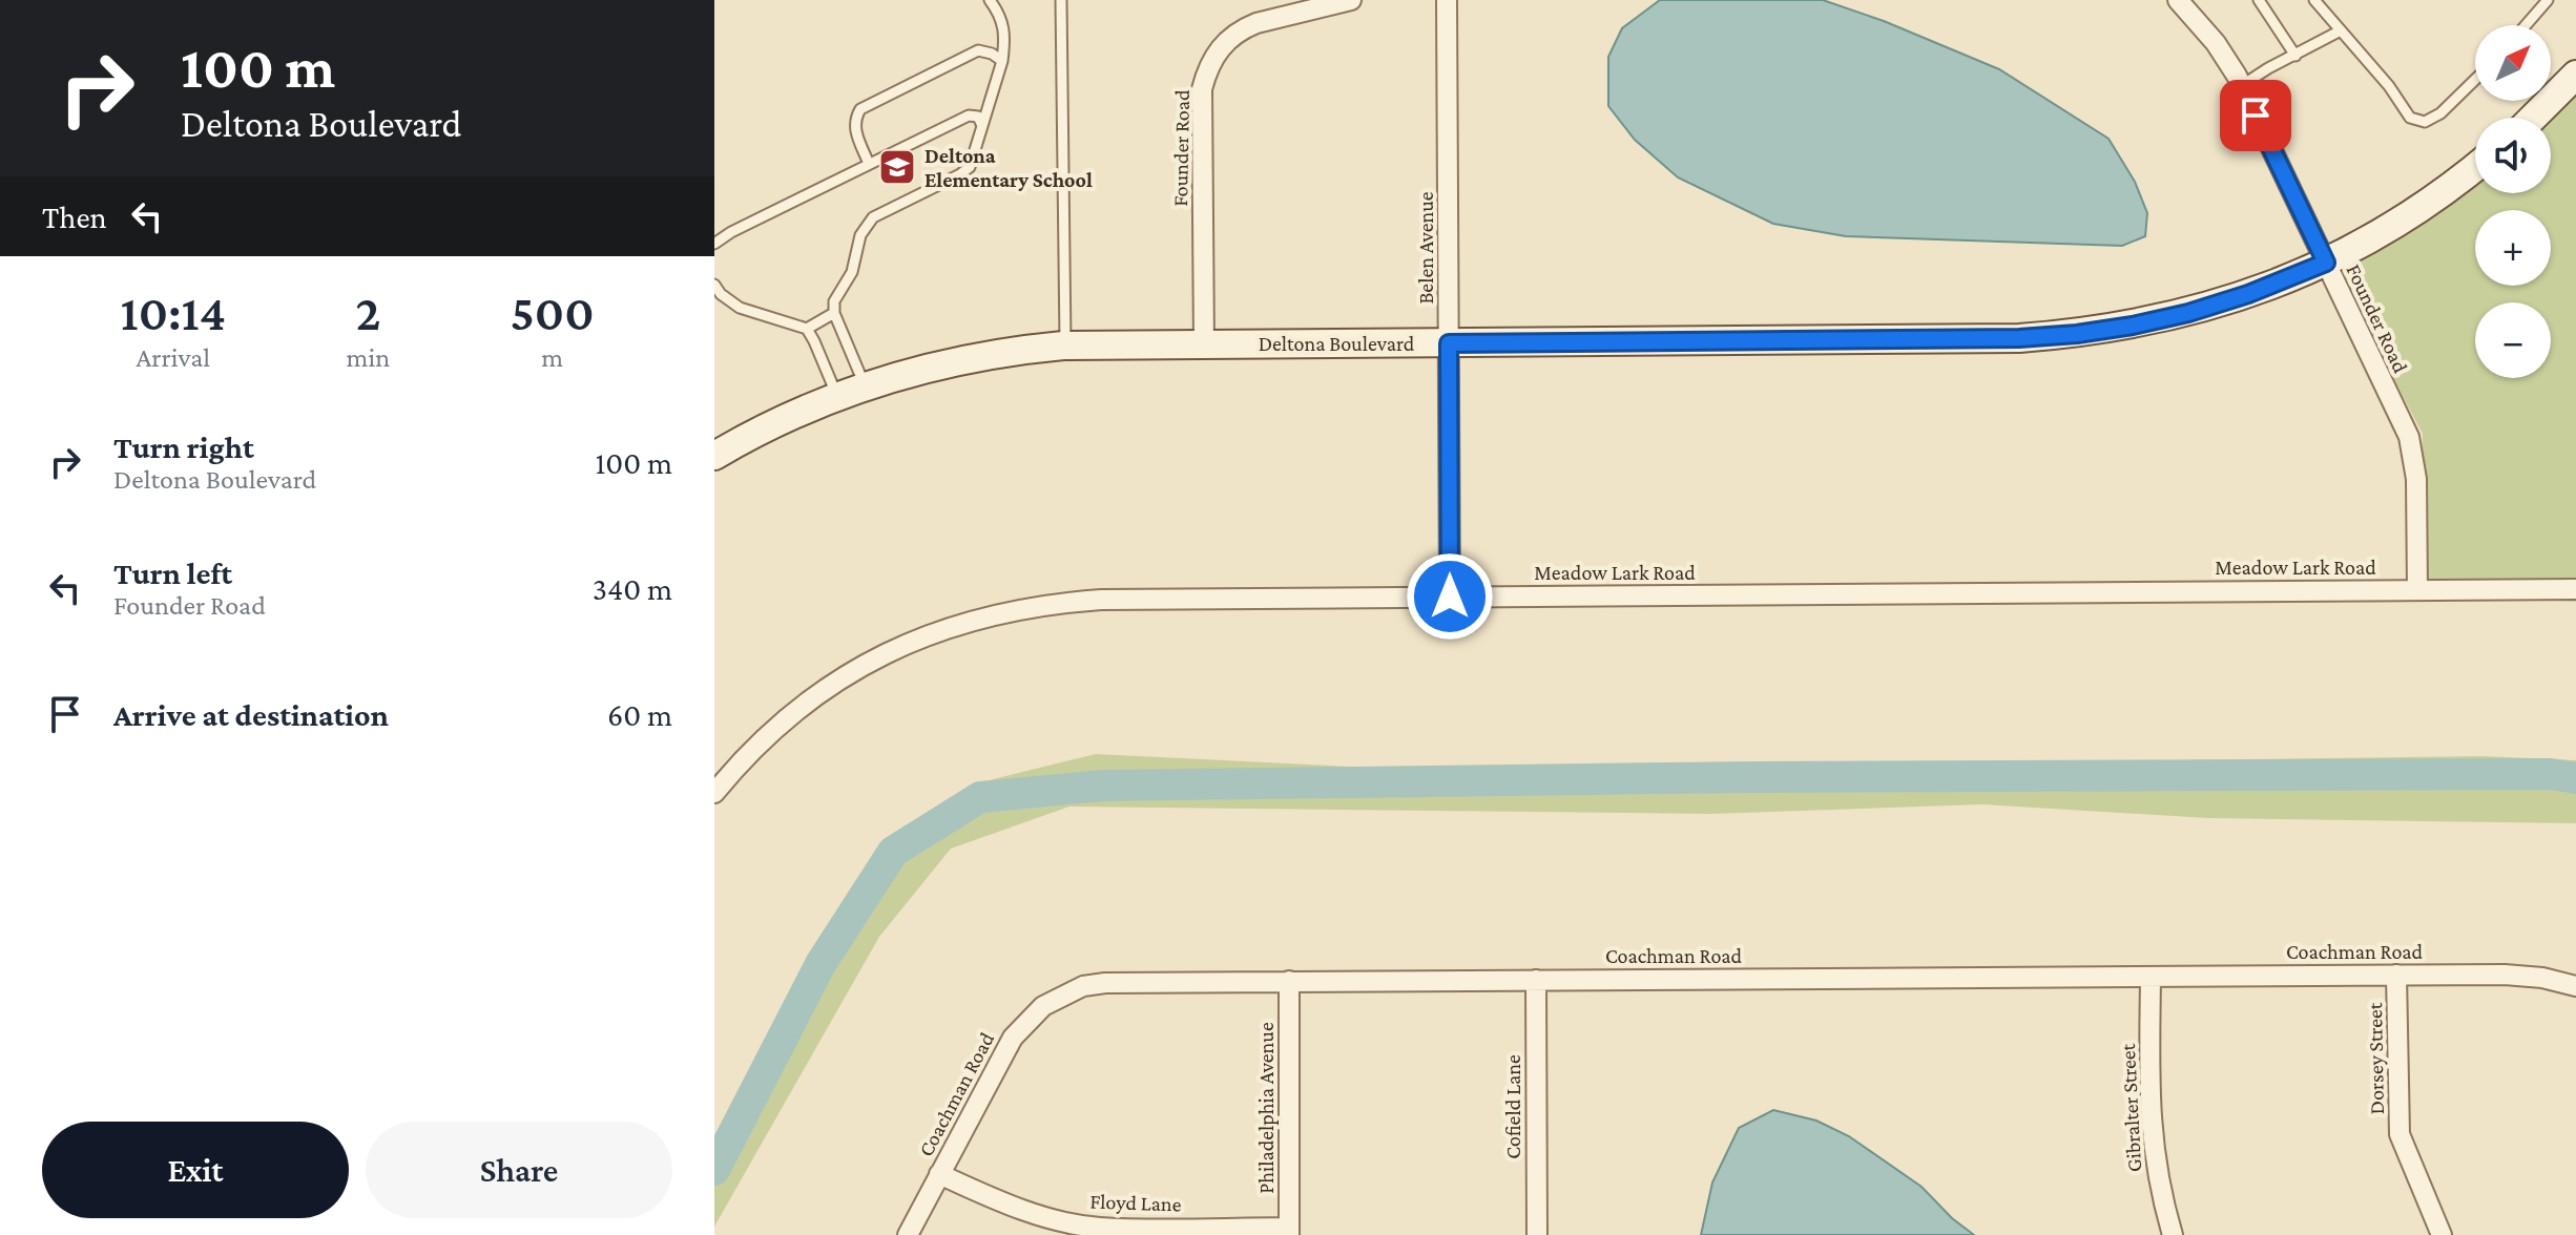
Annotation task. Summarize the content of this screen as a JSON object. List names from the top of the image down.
{
  "streets": {
    "main road": ["Deltona Boulevard"],
    "street": [
      "Founder Road",
      "Belen Avenue",
      "Meadow Lark Road",
      "Coachman Road",
      "Dorsey Street",
      "Cofield Lane",
      "Philadelphia Avenue",
      "Gibralter Street",
      "Floyd Lane"
    ]
  },
  "crossings": [
    ["Founder Road", "Deltona Boulevard"],
    ["Founder Road", "Meadow Lark Road"],
    ["Belen Avenue", "Deltona Boulevard"],
    ["Belen Avenue", "Meadow Lark Road"],
    ["Coachman Road", "Dorsey Street"],
    ["Coachman Road", "Cofield Lane"],
    ["Coachman Road", "Philadelphia Avenue"],
    ["Coachman Road", "Gibralter Street"],
    ["Coachman Road", "Floyd Lane"],
    ["Philadelphia Avenue", "Floyd Lane"]
  ],
  "places": {
    "school or university": ["Deltona Elementary School"]
  },
  "north": "top right",
  "page": {
    "turn": ["100 m", "Deltona Boulevard"],
    "map_buttons": ["+", "−"],
    "then": "Then",
    "eta": [
      "10:14",
      "Arrival",
      "2",
      "min",
      "500",
      "m"
    ],
    "list": [
      {
        "name": "Turn right",
        "note": "Deltona Boulevard",
        "value": "100 m"
      },
      {
        "name": "Turn left",
        "note": "Founder Road",
        "value": "340 m"
      },
      {
        "name": "Arrive at destination",
        "value": "60 m"
      }
    ],
    "buttons": ["Exit", "Share"]
  }
}
